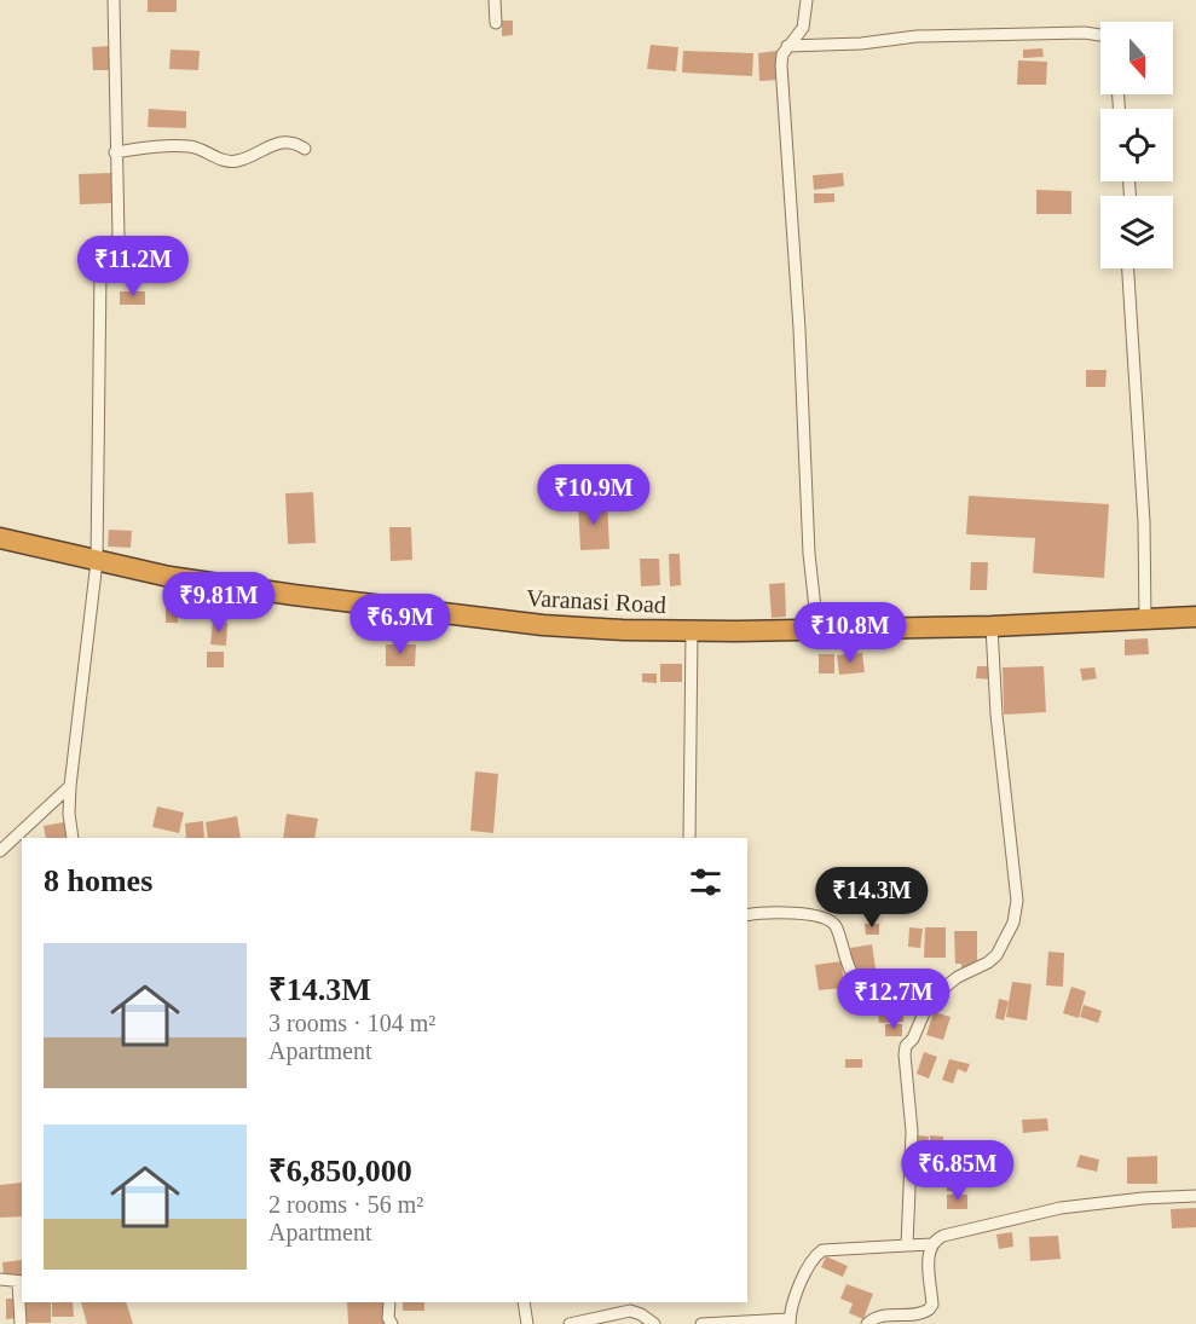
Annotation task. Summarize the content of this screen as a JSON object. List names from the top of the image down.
{
  "streets": {
    "highway": ["Varanasi Road"]
  },
  "north": "bottom",
  "page": {
    "price": [
      "₹11.2M",
      "₹10.9M",
      "₹9.81M",
      "₹6.9M",
      "₹10.8M",
      "₹14.3M",
      "₹12.7M",
      "₹6.85M"
    ],
    "heading": "8 homes",
    "list": [
      {
        "name": "₹14.3M",
        "note": "3 rooms · 104 m² · Apartment"
      },
      {
        "name": "₹6,850,000",
        "note": "2 rooms · 56 m² · Apartment"
      }
    ]
  }
}
